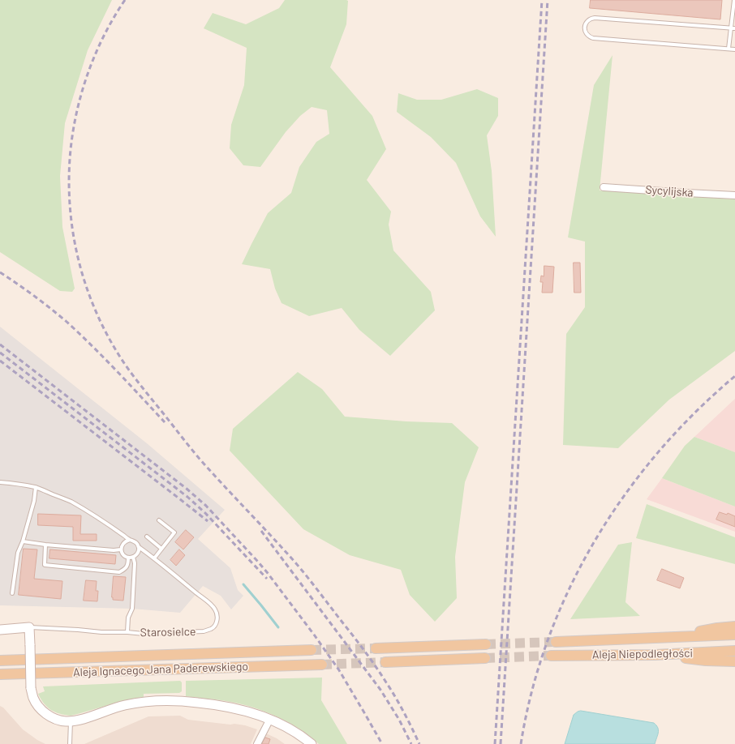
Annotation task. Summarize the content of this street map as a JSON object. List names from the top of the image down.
{
  "streets": {
    "main road": ["Aleja Niepodległości", "Aleja Ignacego Jana Paderewskiego"],
    "street": ["Sycylijska"],
    "lane": ["Starosielce"]
  }
}
